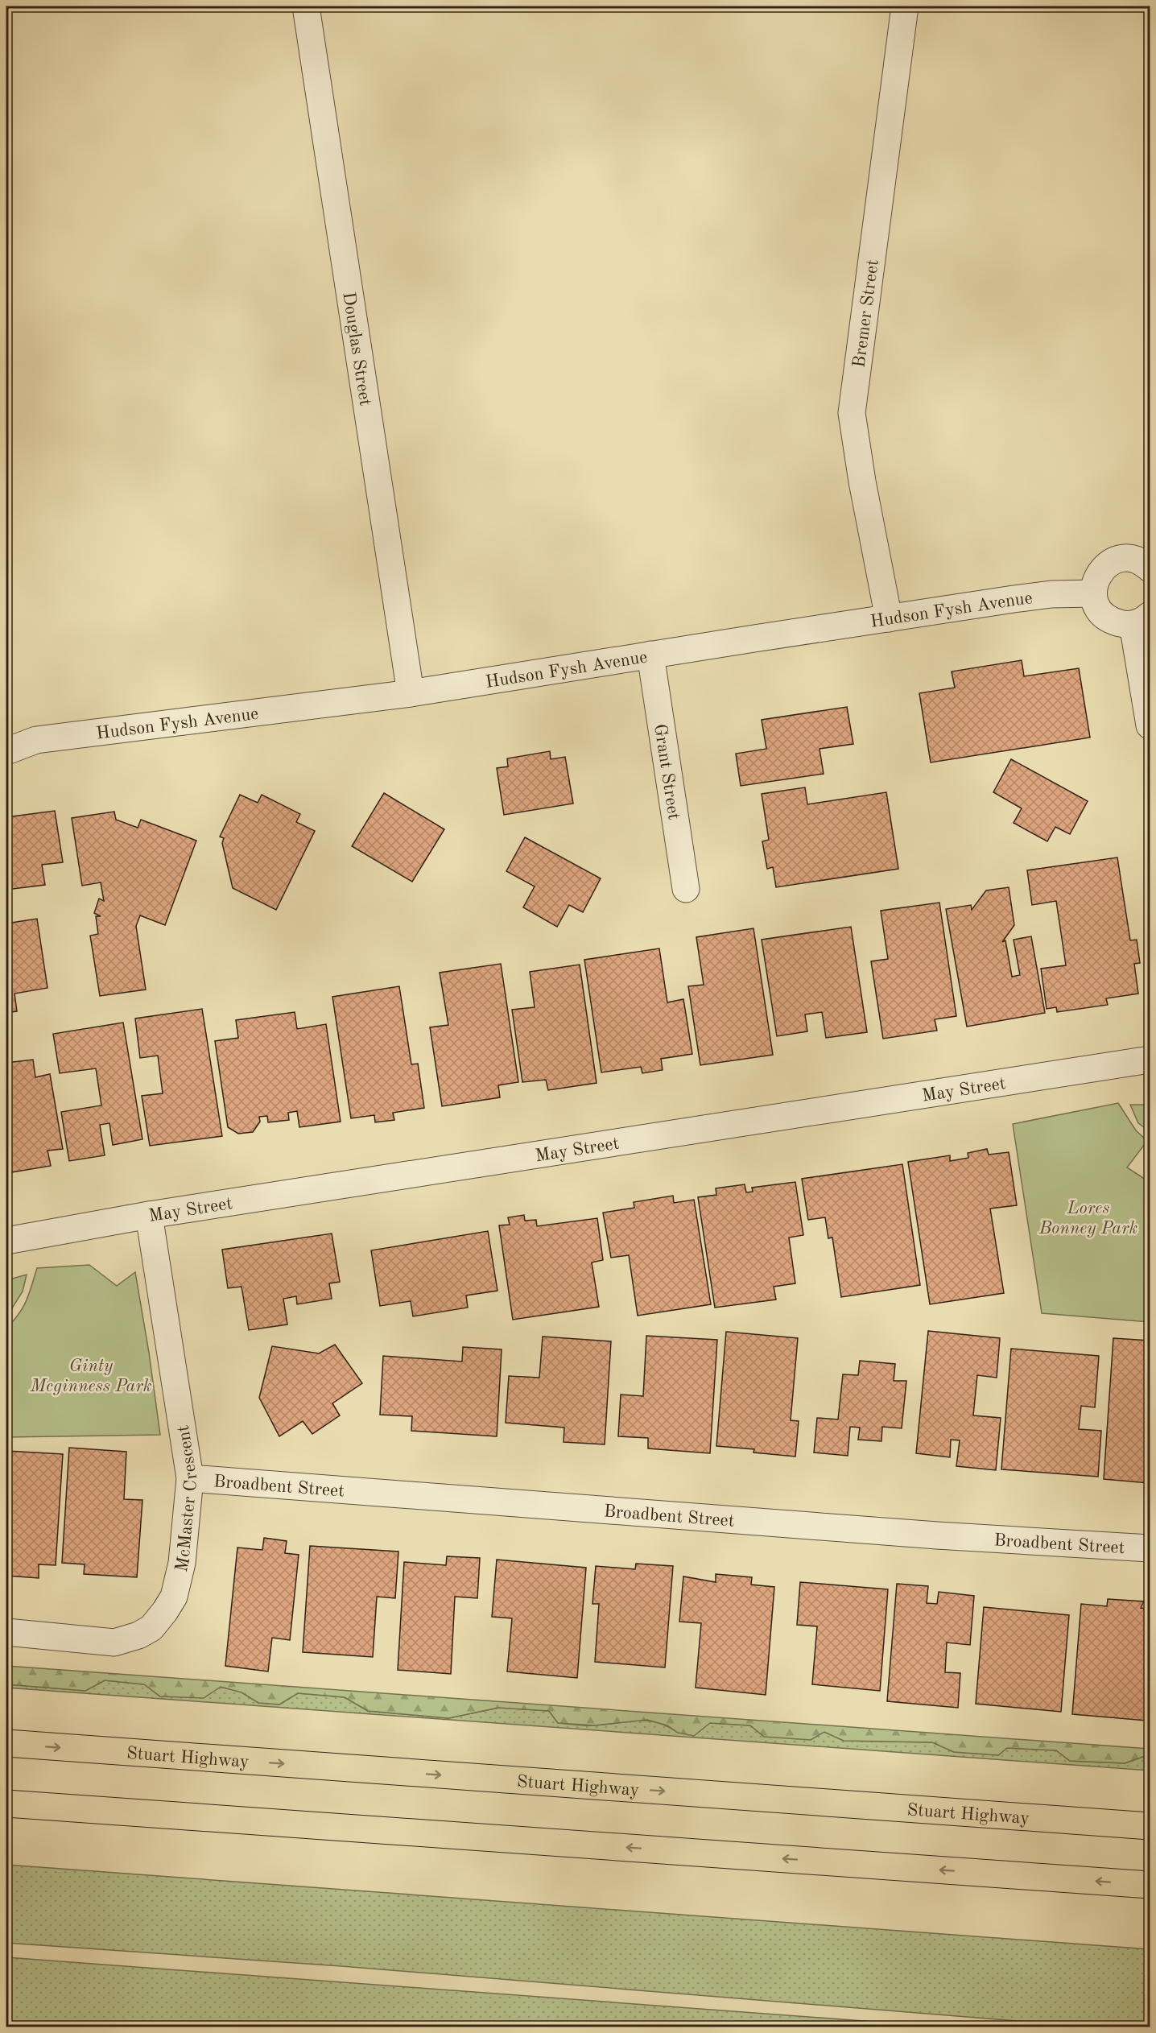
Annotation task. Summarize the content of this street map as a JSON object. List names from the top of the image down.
{
  "streets": {
    "highway": ["Stuart Highway"],
    "street": [
      "Bremer Street",
      "Douglas Street",
      "Hudson Fysh Avenue",
      "Grant Street",
      "May Street",
      "Broadbent Street",
      "McMaster Crescent"
    ]
  },
  "crossings": [
    ["Bremer Street", "Hudson Fysh Avenue"],
    ["Douglas Street", "Hudson Fysh Avenue"],
    ["Hudson Fysh Avenue", "Grant Street"],
    ["May Street", "McMaster Crescent"],
    ["Broadbent Street", "McMaster Crescent"]
  ],
  "parks": ["Lores Bonney Park", "Ginty Mcginness Park"]
}
